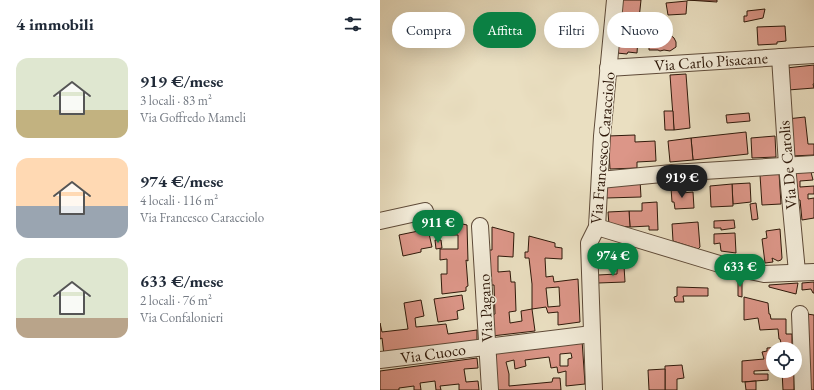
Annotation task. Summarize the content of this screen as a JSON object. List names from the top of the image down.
{
  "streets": {
    "street": [
      "Via Carlo Pisacane",
      "Via Francesco Caracciolo",
      "Via De Carolis",
      "Via Pagano",
      "Via Cuoco"
    ]
  },
  "crossings": [
    ["Via Carlo Pisacane", "Via Francesco Caracciolo"],
    ["Via Carlo Pisacane", "Via De Carolis"],
    ["Via Francesco Caracciolo", "Via Cuoco"],
    ["Via Pagano", "Via Cuoco"]
  ],
  "page": {
    "heading": "4 immobili",
    "chip": [
      "Compra",
      "Affitta",
      "Filtri",
      "Nuovo"
    ],
    "list": [
      {
        "name": "919 €/mese",
        "note": "3 locali · 83 m² · Via Goffredo Mameli"
      },
      {
        "name": "974 €/mese",
        "note": "4 locali · 116 m² · Via Francesco Caracciolo"
      },
      {
        "name": "633 €/mese",
        "note": "2 locali · 76 m² · Via Confalonieri"
      }
    ],
    "price": [
      "919 €",
      "911 €",
      "974 €",
      "633 €"
    ]
  }
}
